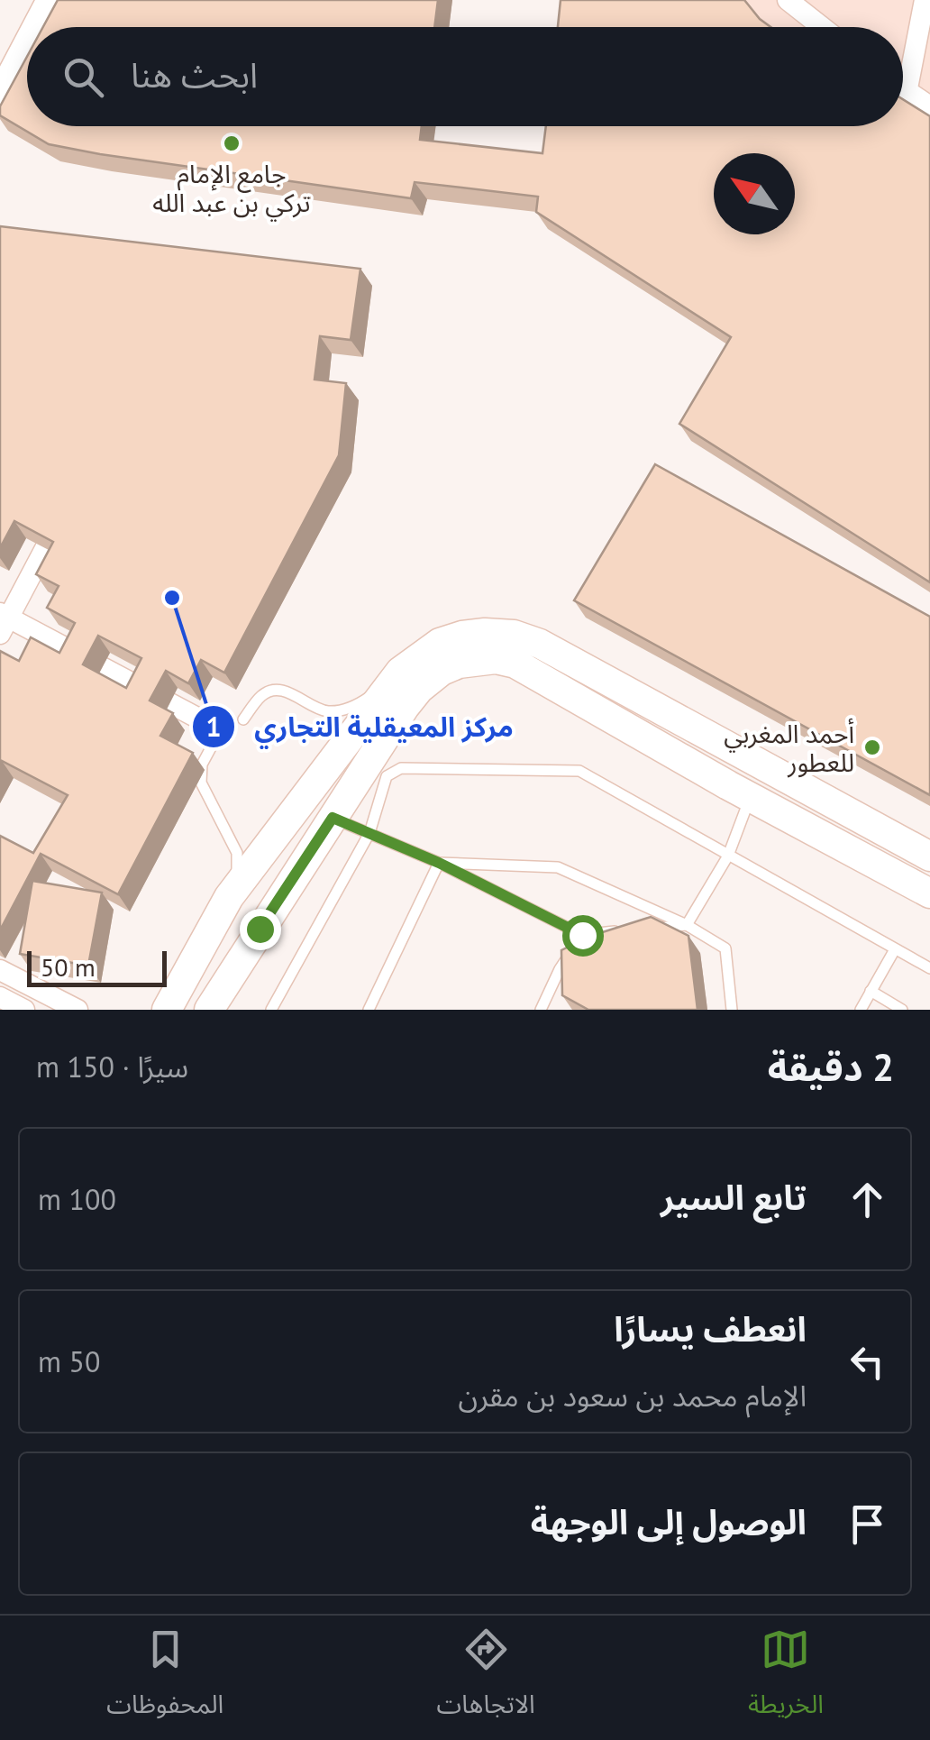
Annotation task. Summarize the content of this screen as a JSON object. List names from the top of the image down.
{
  "places": ["جامع الإمام تركي بن عبد الله", "مركز المعيقلية التجاري", "أحمد المغربي للعطور"],
  "scale_bar": "50 m",
  "north": "top left",
  "page": {
    "search": "ابحث هنا",
    "scale": "50 m",
    "heading": ["2 دقيقة", "سيرًا · 150 m"],
    "list": [
      ["تابع السير", "100 m"],
      ["انعطف يسارًا", "الإمام محمد بن سعود بن مقرن", "50 m"],
      "الوصول إلى الوجهة"
    ],
    "nav": ["الخريطة", "الاتجاهات", "المحفوظات"]
  }
}
